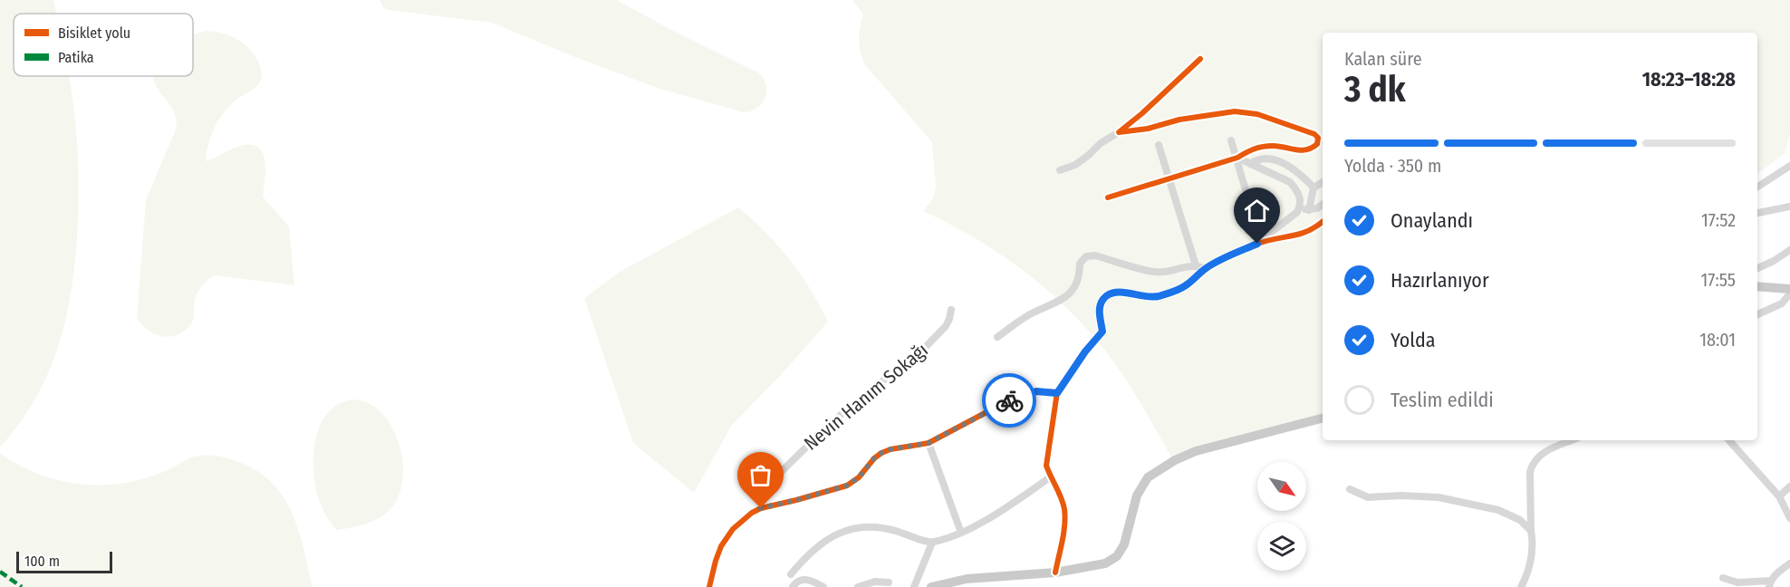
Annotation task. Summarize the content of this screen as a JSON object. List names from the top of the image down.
{
  "streets": {
    "street": ["Nevin Hanım Sokağı"]
  },
  "legend": ["Bisiklet yolu", "Patika"],
  "scale_bar": "100 m",
  "north": "bottom right",
  "page": {
    "heading": ["3 dk", "Kalan süre", "18:23–18:28"],
    "bar": "Yolda · 350 m",
    "list": [
      ["Onaylandı", "17:52"],
      ["Hazırlanıyor", "17:55"],
      ["Yolda", "18:01"],
      "Teslim edildi"
    ],
    "scale": "100 m"
  }
}
